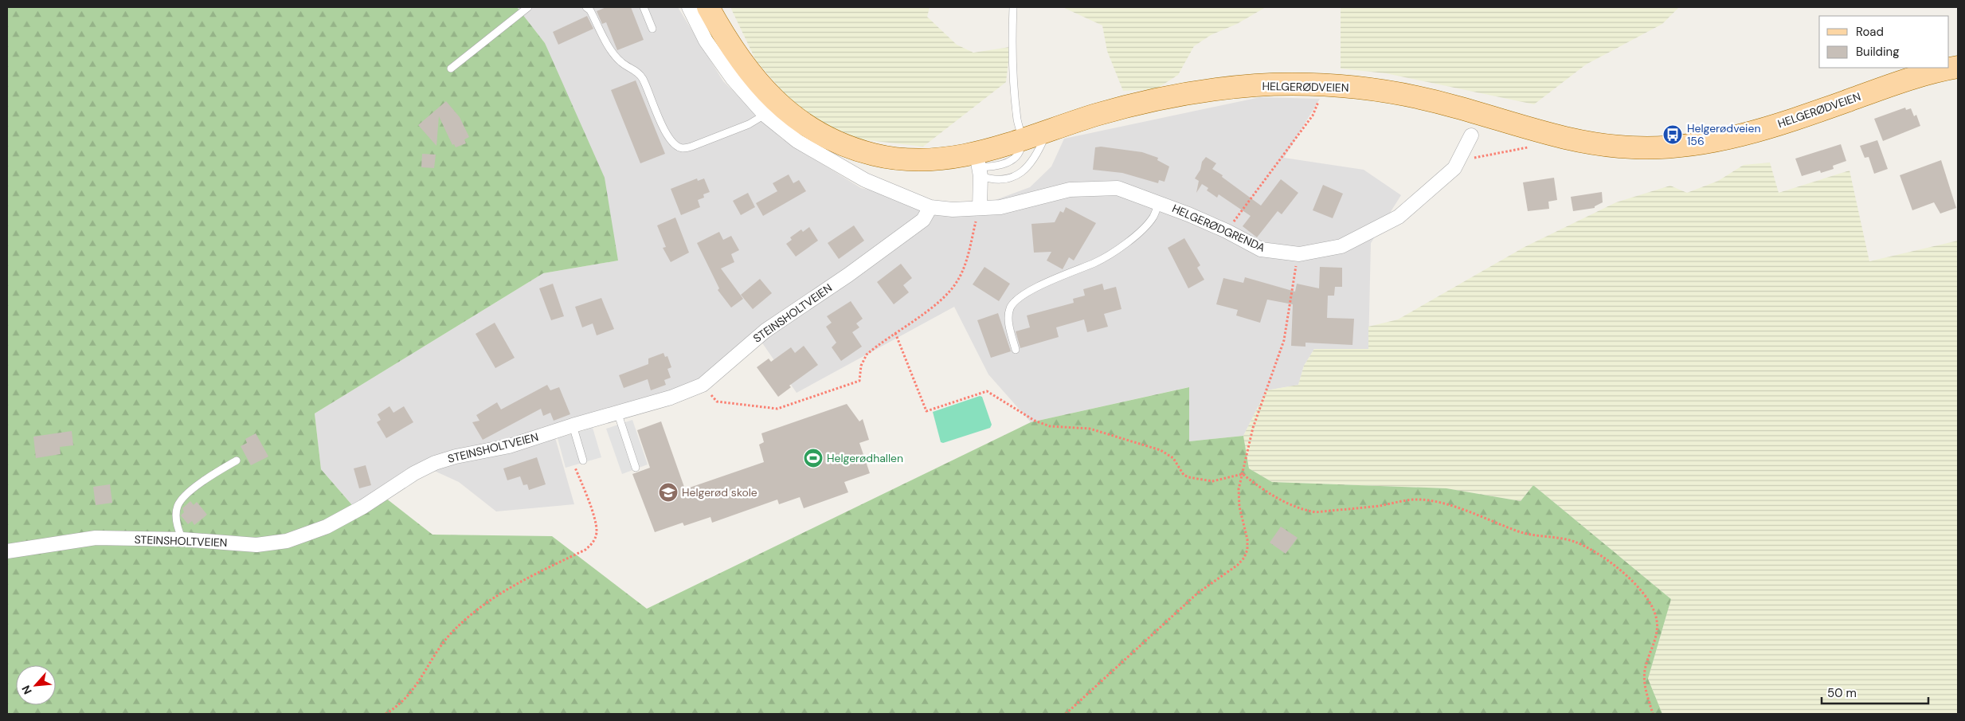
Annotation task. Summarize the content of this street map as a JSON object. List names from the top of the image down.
{
  "streets": {
    "main road": ["HELGERØDVEIEN"],
    "street": ["HELGERØDGRENDA", "STEINSHOLTVEIEN"]
  },
  "crossings": [
    ["HELGERØDGRENDA", "STEINSHOLTVEIEN"]
  ],
  "places": {
    "bus stop": ["Helgerødveien 156"],
    "sports": ["Helgerødhallen"],
    "school or university": ["Helgerød skole"]
  },
  "legend": ["Road", "Building"],
  "scale_bar": "50 m",
  "north": "bottom left"
}
